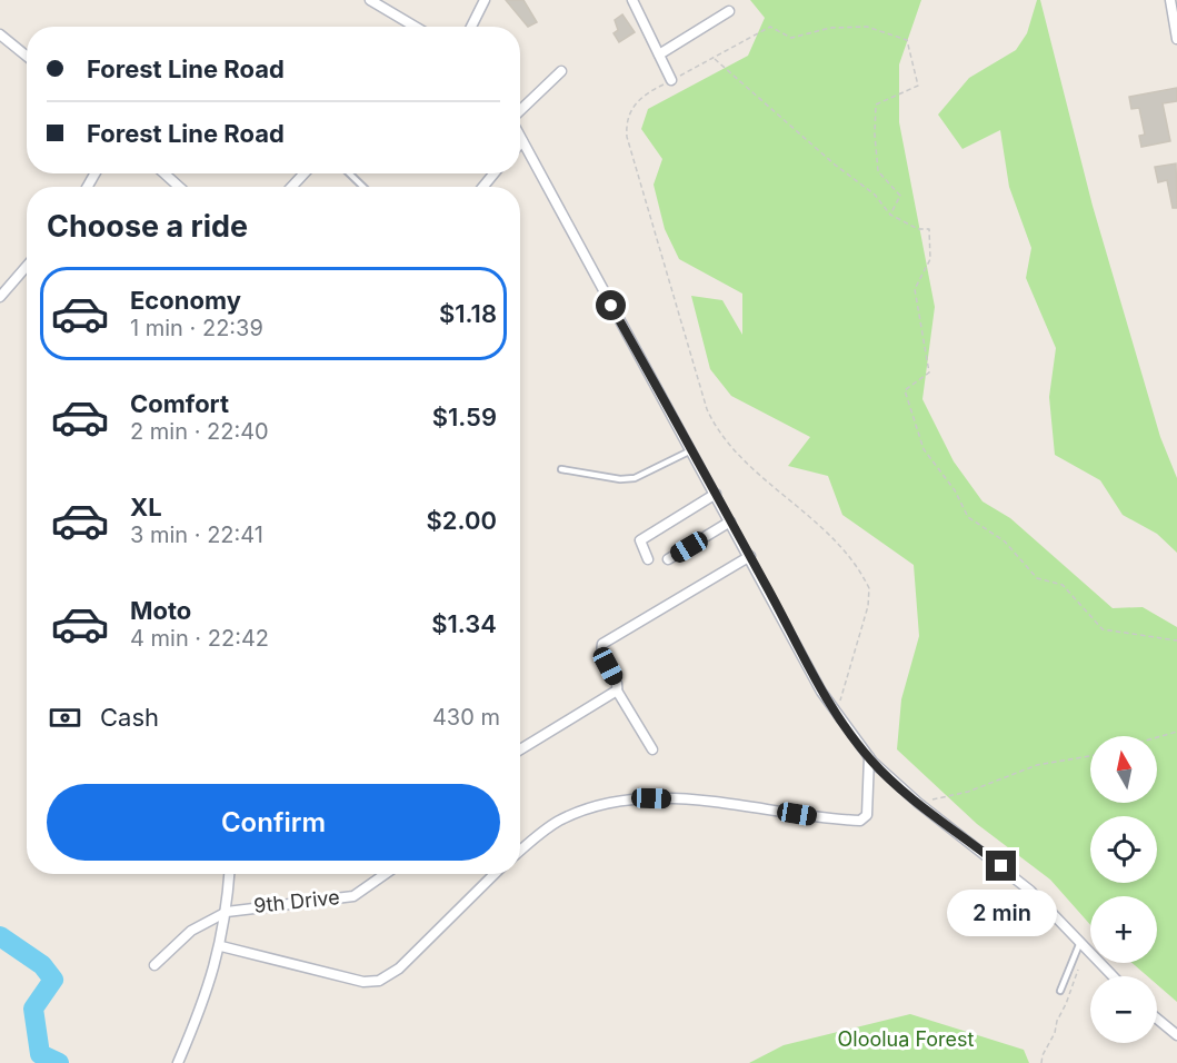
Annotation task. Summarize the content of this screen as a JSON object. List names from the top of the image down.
{
  "streets": {
    "street": ["9th Drive"]
  },
  "parks": ["Oloolua Forest"],
  "north": "top",
  "page": {
    "banner": ["Forest Line Road", "Forest Line Road"],
    "heading": "Choose a ride",
    "list": [
      {
        "name": "Economy",
        "note": "1 min · 22:39",
        "value": "$1.18"
      },
      {
        "name": "Comfort",
        "note": "2 min · 22:40",
        "value": "$1.59"
      },
      {
        "name": "XL",
        "note": "3 min · 22:41",
        "value": "$2.00"
      },
      {
        "name": "Moto",
        "note": "4 min · 22:42",
        "value": "$1.34"
      }
    ],
    "pay": ["Cash", "430 m"],
    "map_buttons": ["+", "−"],
    "buttons": "Confirm",
    "bubble": "2 min"
  }
}
